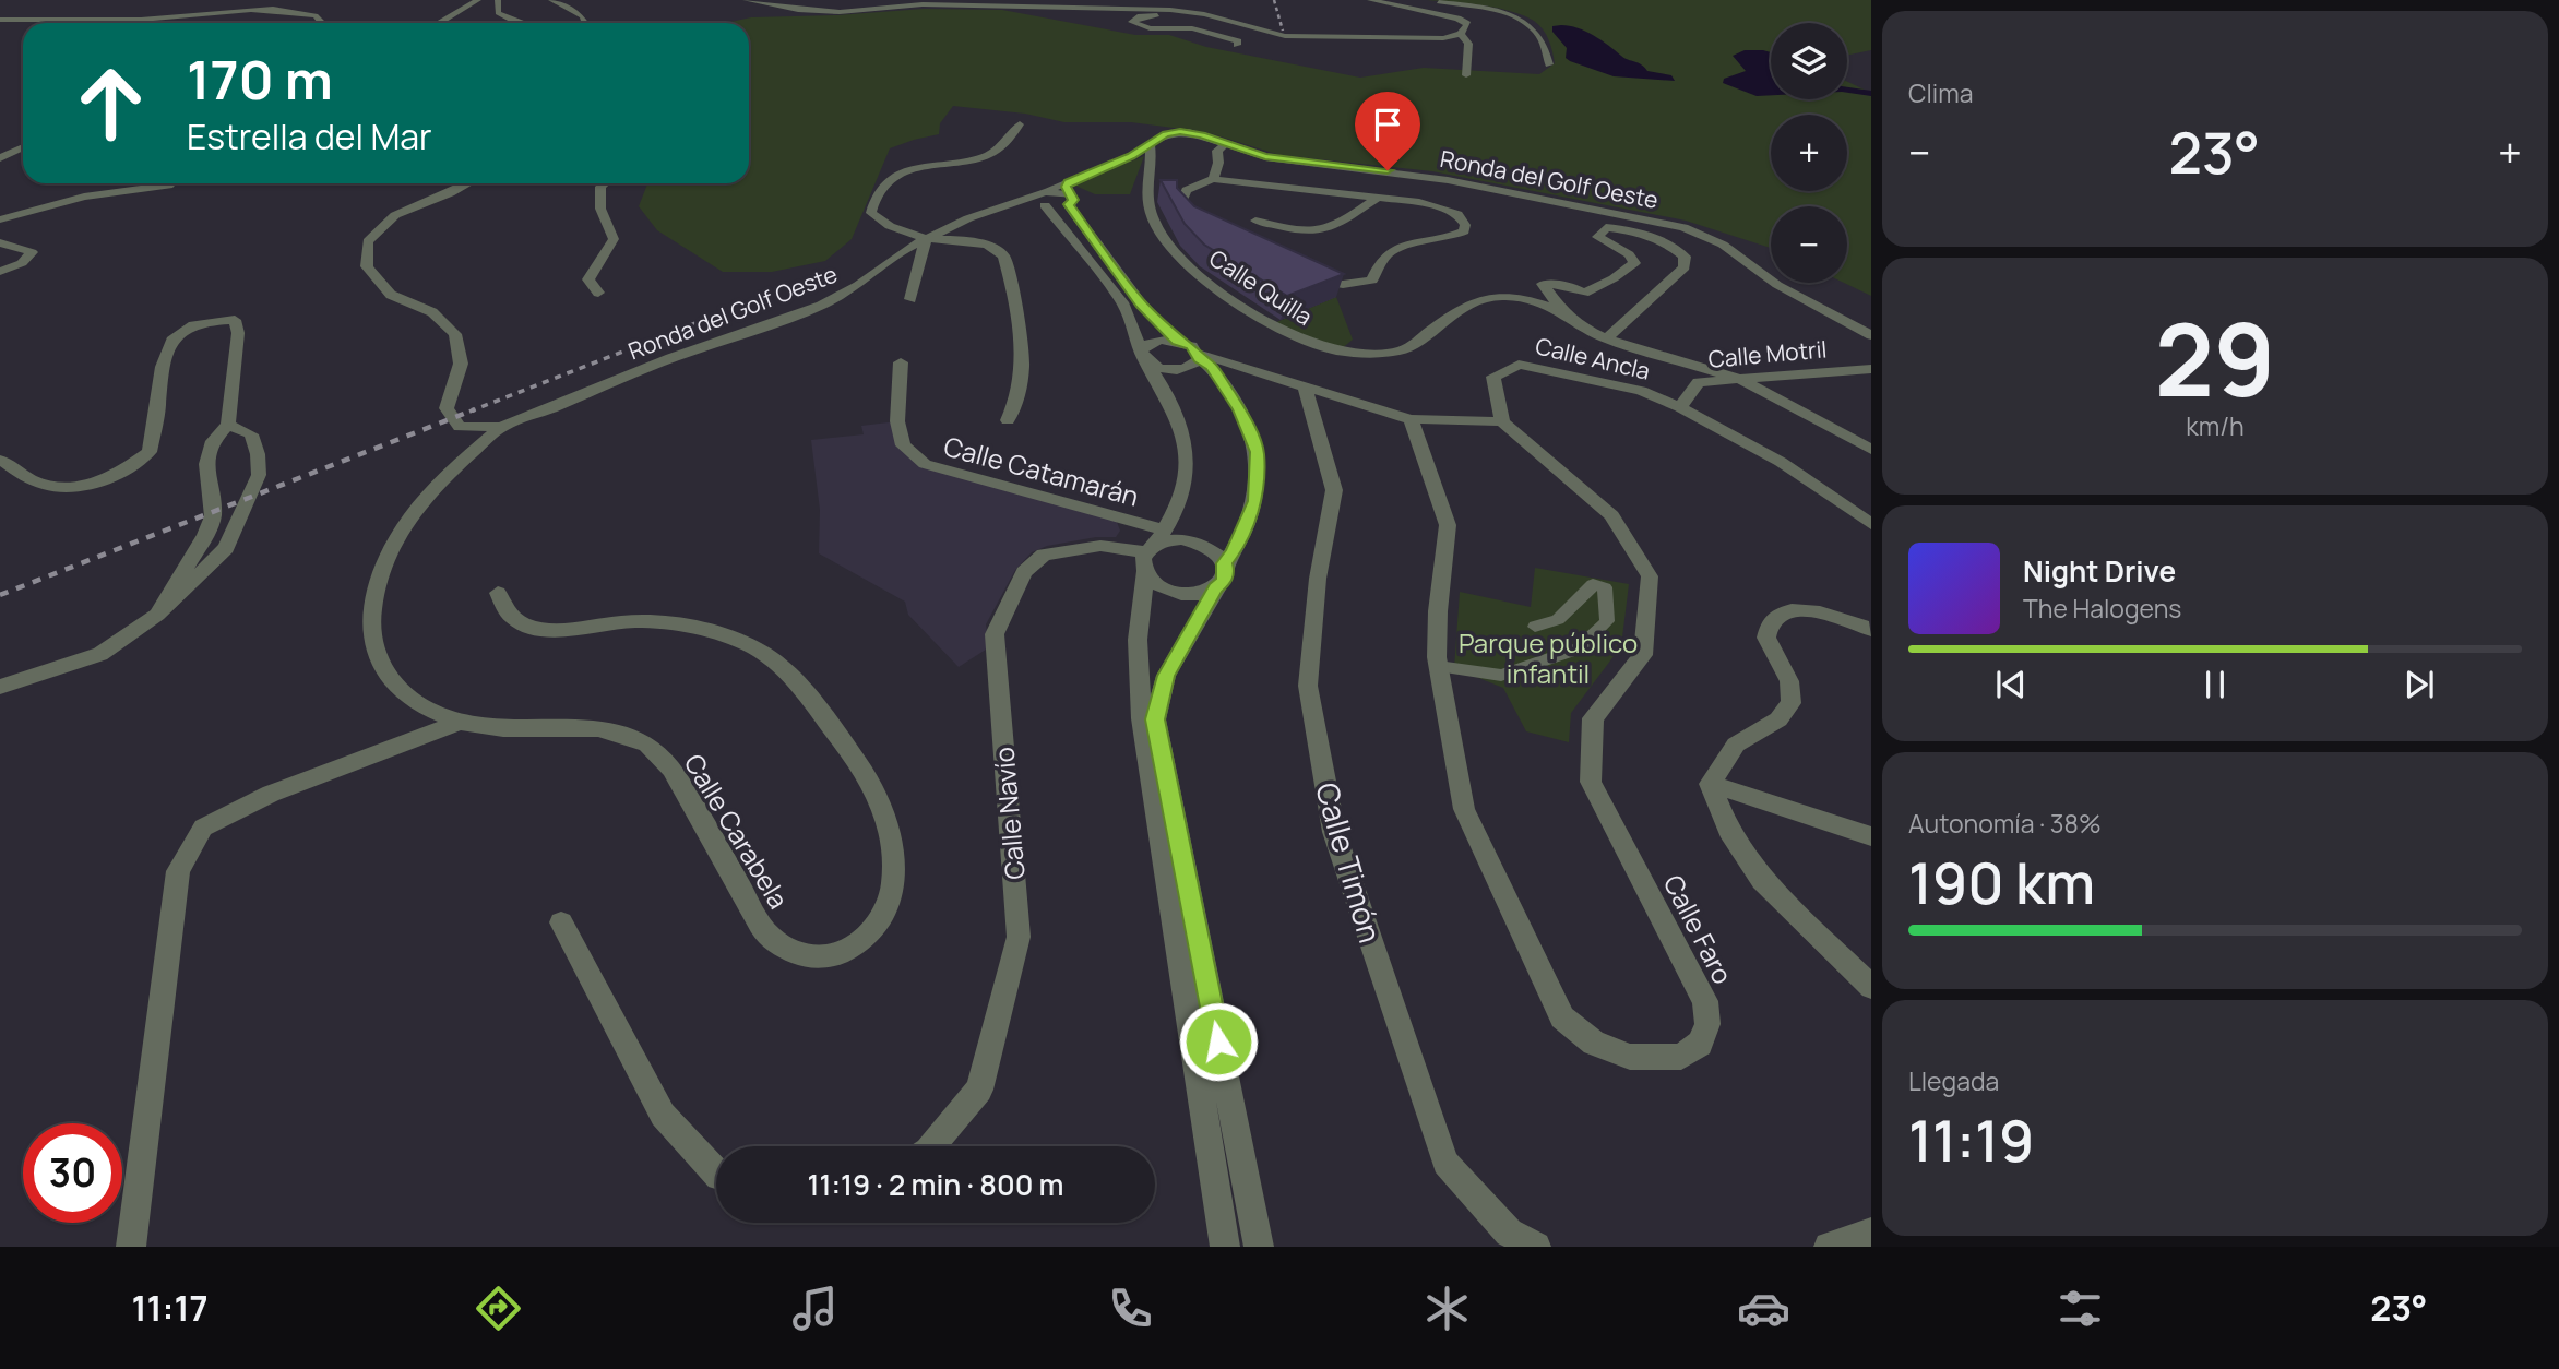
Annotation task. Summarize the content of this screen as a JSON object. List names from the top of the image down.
{
  "streets": {
    "street": [
      "Ronda del Golf Oeste",
      "Calle Quilla",
      "Calle Motril",
      "Calle Ancla",
      "Calle Catamarán",
      "Calle Navío",
      "Calle Carabela",
      "Calle Timón",
      "Calle Faro"
    ]
  },
  "crossings": [
    ["Ronda del Golf Oeste", "Calle Quilla"],
    ["Ronda del Golf Oeste", "Calle Carabela"],
    ["Calle Quilla", "Calle Motril"],
    ["Calle Motril", "Calle Ancla"],
    ["Calle Ancla", "Calle Faro"],
    ["Calle Catamarán", "Calle Navío"]
  ],
  "parks": ["Parque público infantil"],
  "page": {
    "tile": [
      "Clima",
      ["29", "km/h"],
      ["Autonomía · 38%", "190 km"],
      ["Llegada", "11:19"]
    ],
    "map_buttons": ["+", "−"],
    "turn": ["170 m", "Estrella del Mar"],
    "heat": ["−", "23°", "+"],
    "song": ["Night Drive", "The Halogens"],
    "limit": "30",
    "trip": "11:19 · 2 min · 800 m",
    "tabs": ["11:17", "23°"]
  }
}
